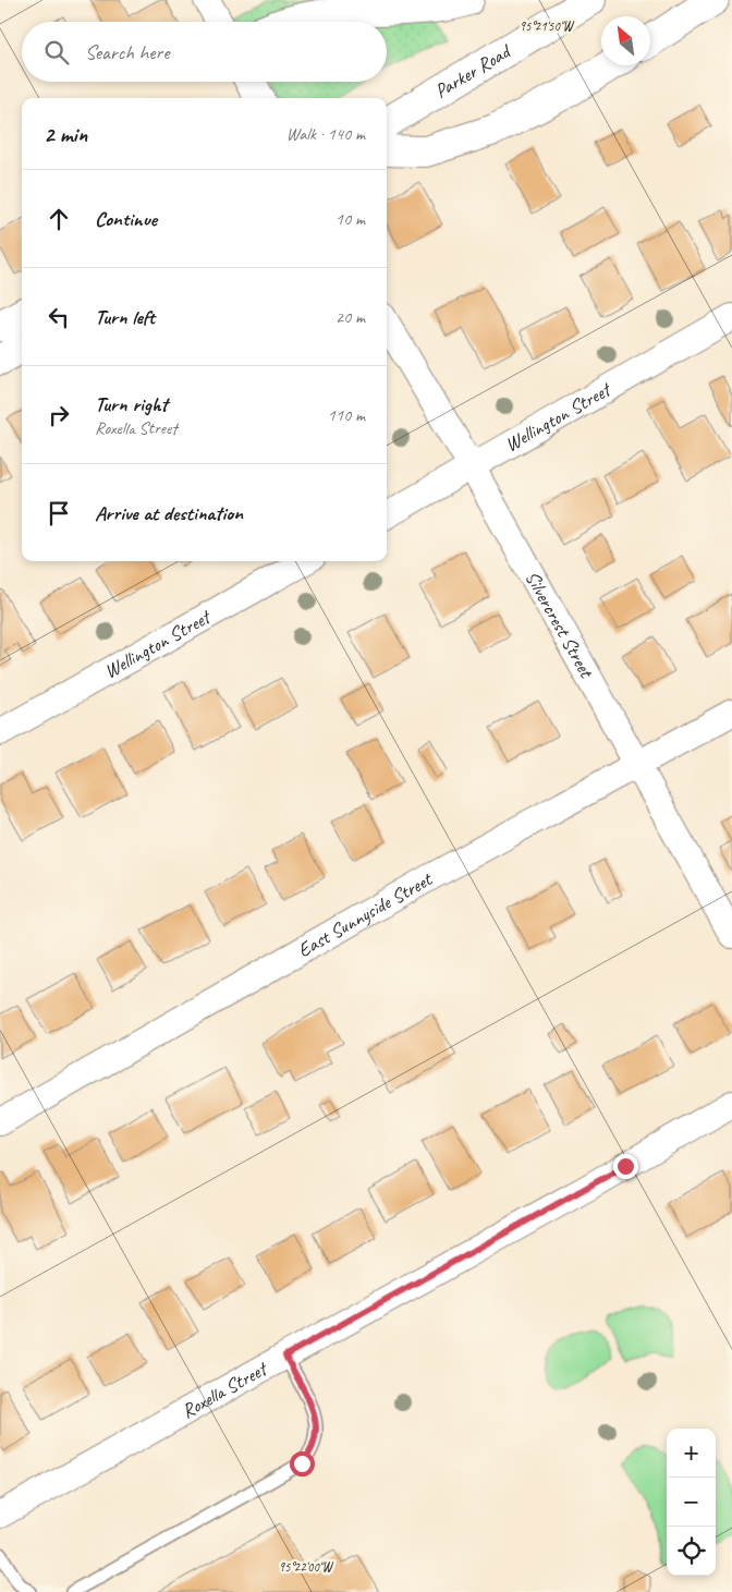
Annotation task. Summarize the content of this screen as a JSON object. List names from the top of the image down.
{
  "streets": {
    "main road": ["Parker Road"],
    "street": [
      "Wellington Street",
      "Silvercrest Street",
      "East Sunnyside Street",
      "Roxella Street"
    ]
  },
  "crossings": [
    ["Wellington Street", "Silvercrest Street"],
    ["Silvercrest Street", "East Sunnyside Street"]
  ],
  "north": "top left",
  "page": {
    "search": "Search here",
    "heading": ["2 min", "Walk · 140 m"],
    "list": [
      ["Continue", "10 m"],
      ["Turn left", "20 m"],
      ["Turn right", "Roxella Street", "110 m"],
      "Arrive at destination"
    ],
    "map_buttons": ["+", "−"]
  },
  "coordinates": ["95°21'50\"W", "95°22'00\"W"]
}
